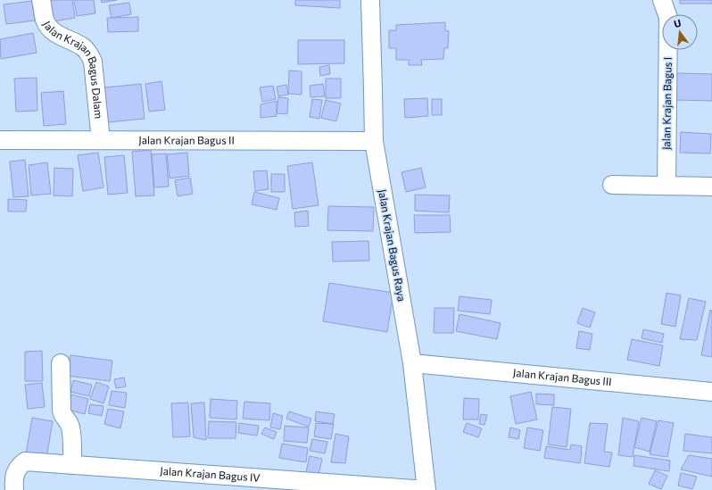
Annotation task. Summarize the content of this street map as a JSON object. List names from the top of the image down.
{
  "streets": {
    "street": [
      "Jalan Krajan Bagus Dalam",
      "Jalan Krajan Bagus I",
      "Jalan Krajan Bagus II",
      "Jalan Krajan Bagus Raya",
      "Jalan Krajan Bagus III",
      "Jalan Krajan Bagus IV"
    ]
  },
  "crossings": [
    ["Jalan Krajan Bagus Dalam", "Jalan Krajan Bagus II"],
    ["Jalan Krajan Bagus II", "Jalan Krajan Bagus Raya"],
    ["Jalan Krajan Bagus Raya", "Jalan Krajan Bagus III"],
    ["Jalan Krajan Bagus Raya", "Jalan Krajan Bagus IV"]
  ],
  "north": "top"
}
